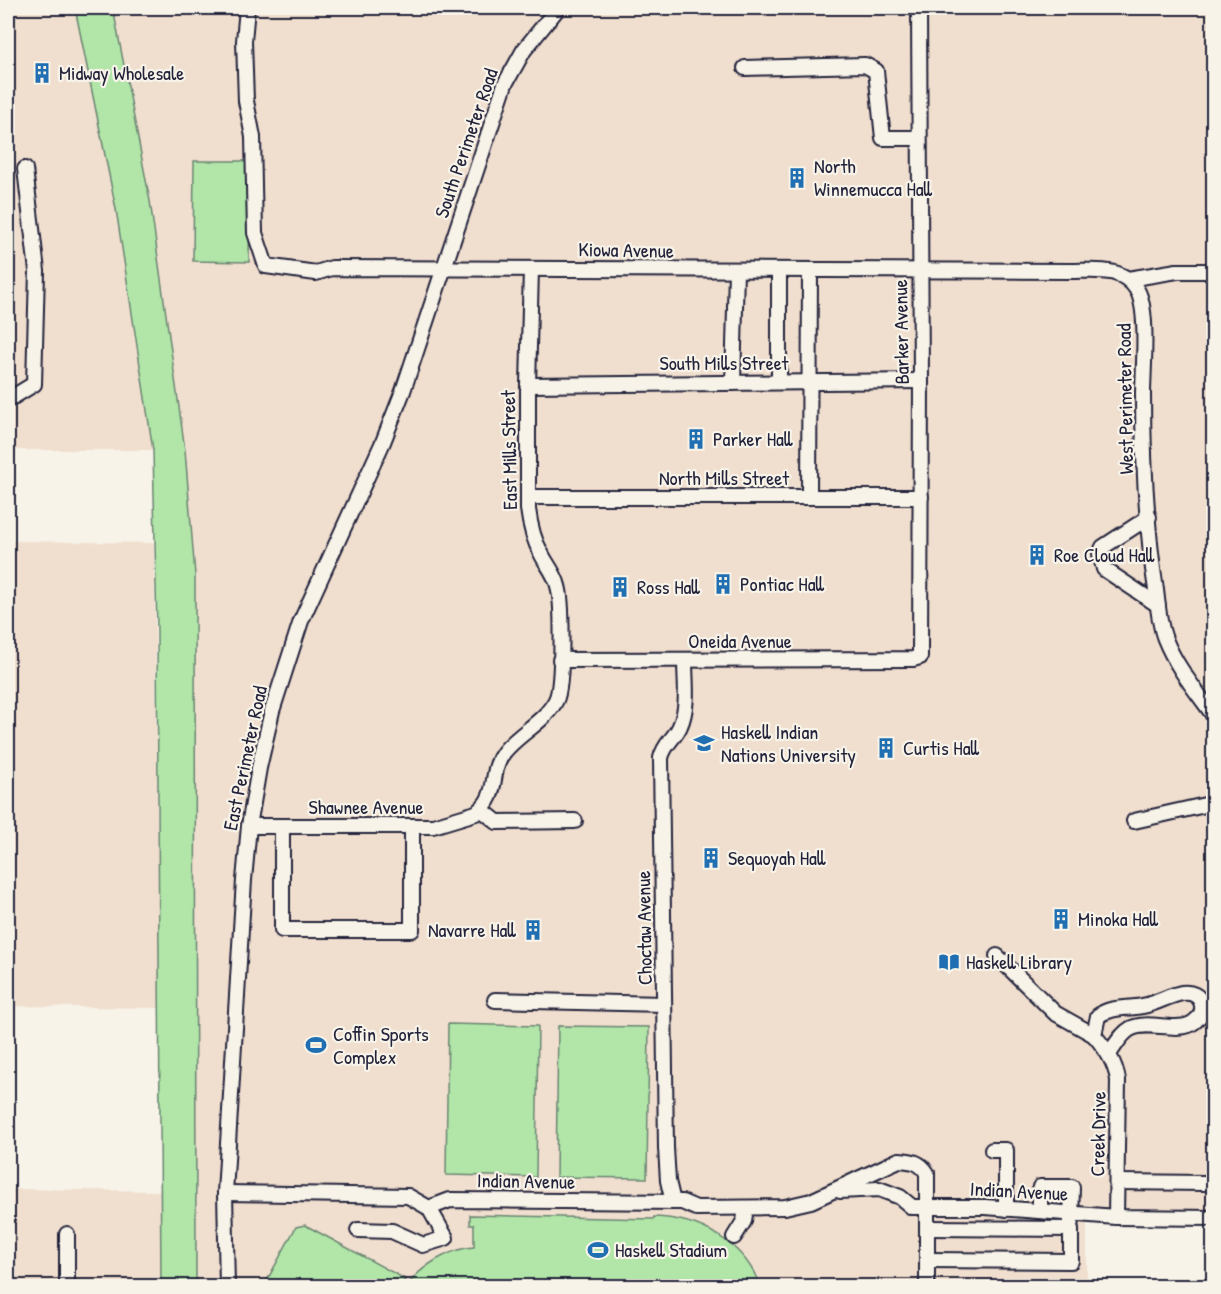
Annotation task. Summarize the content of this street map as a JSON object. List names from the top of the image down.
{
  "streets": {
    "street": [
      "South Perimeter Road",
      "Kiowa Avenue",
      "Barker Avenue",
      "South Mills Street",
      "West Perimeter Road",
      "East Mills Street",
      "North Mills Street",
      "Oneida Avenue",
      "East Perimeter Road",
      "Shawnee Avenue",
      "Choctaw Avenue",
      "Creek Drive",
      "Indian Avenue"
    ]
  },
  "crossings": [
    ["South Perimeter Road", "Kiowa Avenue"],
    ["South Perimeter Road", "East Perimeter Road"],
    ["Kiowa Avenue", "Barker Avenue"],
    ["Kiowa Avenue", "East Mills Street"],
    ["Kiowa Avenue", "East Perimeter Road"],
    ["Barker Avenue", "South Mills Street"],
    ["Barker Avenue", "North Mills Street"],
    ["Barker Avenue", "Oneida Avenue"],
    ["South Mills Street", "East Mills Street"],
    ["East Mills Street", "North Mills Street"],
    ["East Mills Street", "Oneida Avenue"],
    ["Oneida Avenue", "Choctaw Avenue"],
    ["East Perimeter Road", "Shawnee Avenue"],
    ["Choctaw Avenue", "Indian Avenue"],
    ["Creek Drive", "Indian Avenue"]
  ],
  "places": {
    "building": [
      "Midway Wholesale",
      "North Winnemucca Hall",
      "Parker Hall",
      "Roe Cloud Hall",
      "Pontiac Hall",
      "Ross Hall",
      "Curtis Hall",
      "Sequoyah Hall",
      "Minoka Hall",
      "Navarre Hall"
    ],
    "school or university": ["Haskell Indian Nations University"],
    "library": ["Haskell Library"],
    "sports": ["Coffin Sports Complex", "Haskell Stadium"]
  }
}
